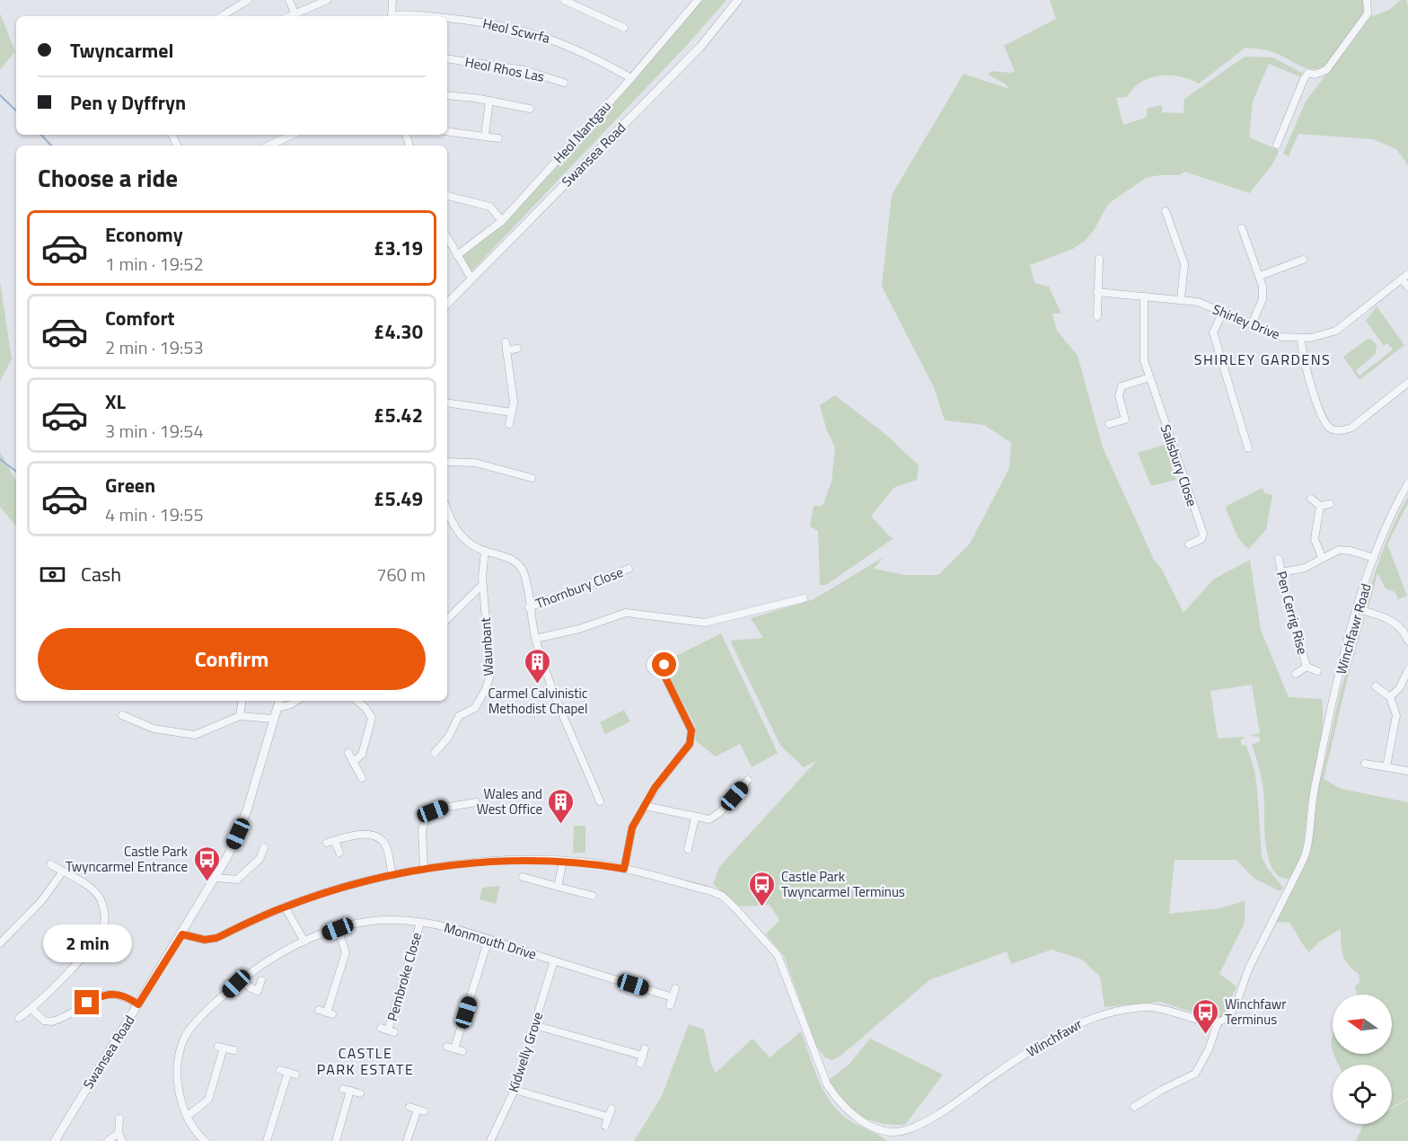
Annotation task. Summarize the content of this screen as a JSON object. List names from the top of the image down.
{
  "streets": {
    "street": [
      "Heol Scwrfa",
      "Heol Rhos Las",
      "Heol Nantgau",
      "Swansea Road",
      "Shirley Drive",
      "Salisbury Close",
      "Thornbury Close",
      "Pen Cerrig Rise",
      "Winchfawr Road",
      "Waunbant",
      "Monmouth Drive",
      "Pembroke Close",
      "Winchfawr",
      "Kidwelly Grove"
    ]
  },
  "crossings": [
    ["Heol Scwrfa", "Heol Nantgau"],
    ["Swansea Road", "Winchfawr"],
    ["Shirley Drive", "Salisbury Close"],
    ["Winchfawr Road", "Winchfawr"],
    ["Monmouth Drive", "Pembroke Close"],
    ["Monmouth Drive", "Kidwelly Grove"]
  ],
  "districts": ["SHIRLEY GARDENS", "CASTLE PARK ESTATE"],
  "places": {
    "building": ["Carmel Calvinistic Methodist Chapel", "Wales and West Office"],
    "bus stop": ["Castle Park Twyncarmel Entrance", "Castle Park Twyncarmel Terminus", "Winchfawr Terminus"]
  },
  "north": "left",
  "page": {
    "banner": ["Twyncarmel", "Pen y Dyffryn"],
    "heading": "Choose a ride",
    "list": [
      {
        "name": "Economy",
        "note": "1 min · 19:52",
        "value": "£3.19"
      },
      {
        "name": "Comfort",
        "note": "2 min · 19:53",
        "value": "£4.30"
      },
      {
        "name": "XL",
        "note": "3 min · 19:54",
        "value": "£5.42"
      },
      {
        "name": "Green",
        "note": "4 min · 19:55",
        "value": "£5.49"
      }
    ],
    "pay": ["Cash", "760 m"],
    "buttons": "Confirm",
    "bubble": "2 min"
  }
}
